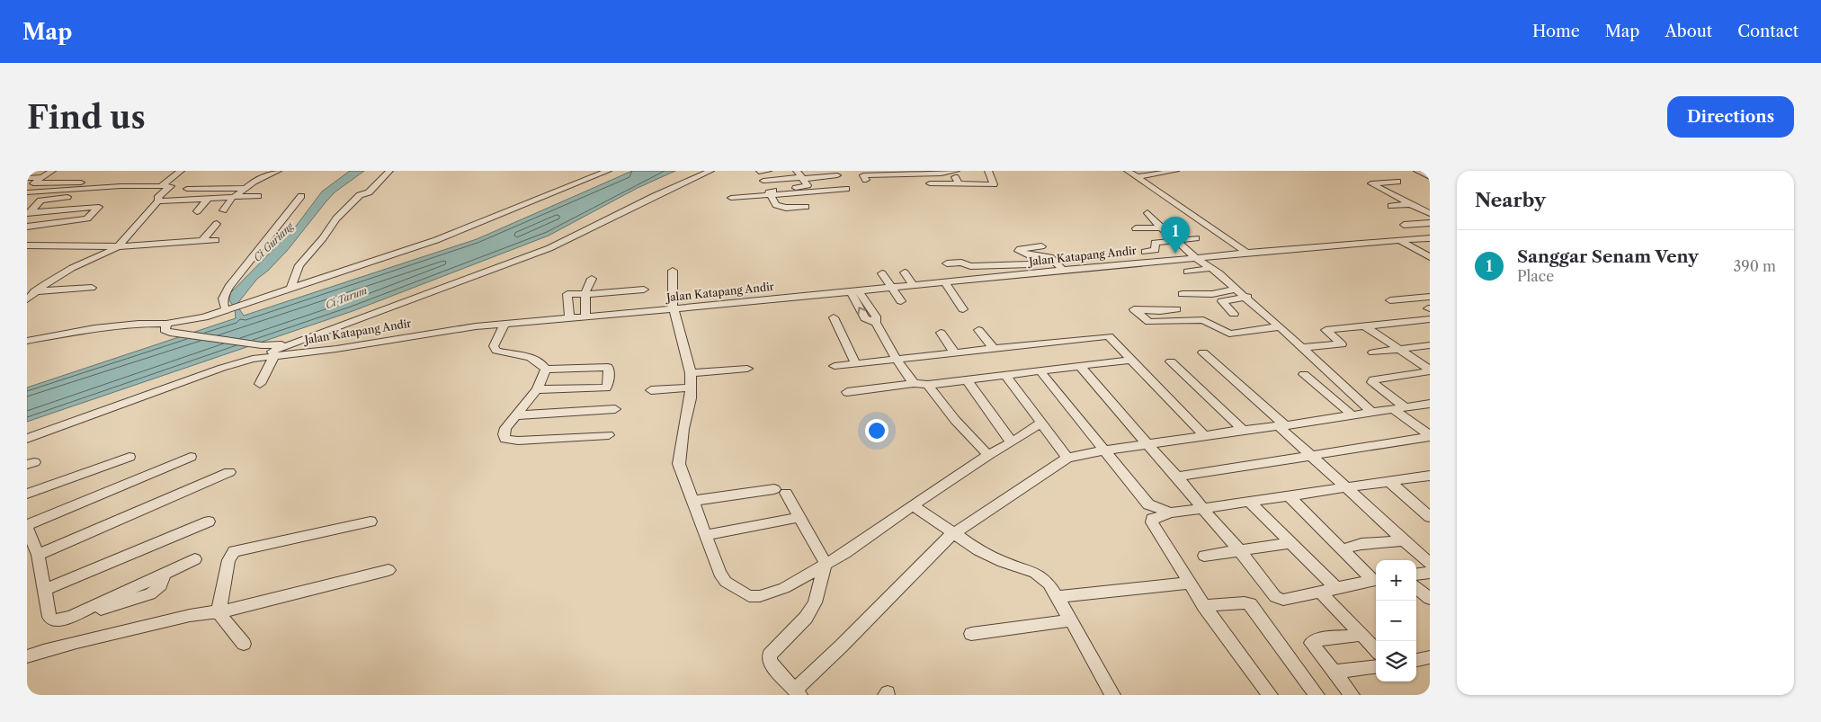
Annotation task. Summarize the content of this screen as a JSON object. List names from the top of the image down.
{
  "streets": {
    "street": ["Jalan Katapang Andir"]
  },
  "water": ["Ci Guriang", "Ci Tarum"],
  "page": {
    "header": "Map",
    "nav": [
      "Home",
      "Map",
      "About",
      "Contact"
    ],
    "buttons": "Directions",
    "title": "Find us",
    "heading": "Nearby",
    "pins": "1",
    "list": [
      {
        "mark": "1",
        "name": "Sanggar Senam Veny",
        "note": "Place",
        "value": "390 m"
      }
    ],
    "map_buttons": ["+", "−"]
  }
}
